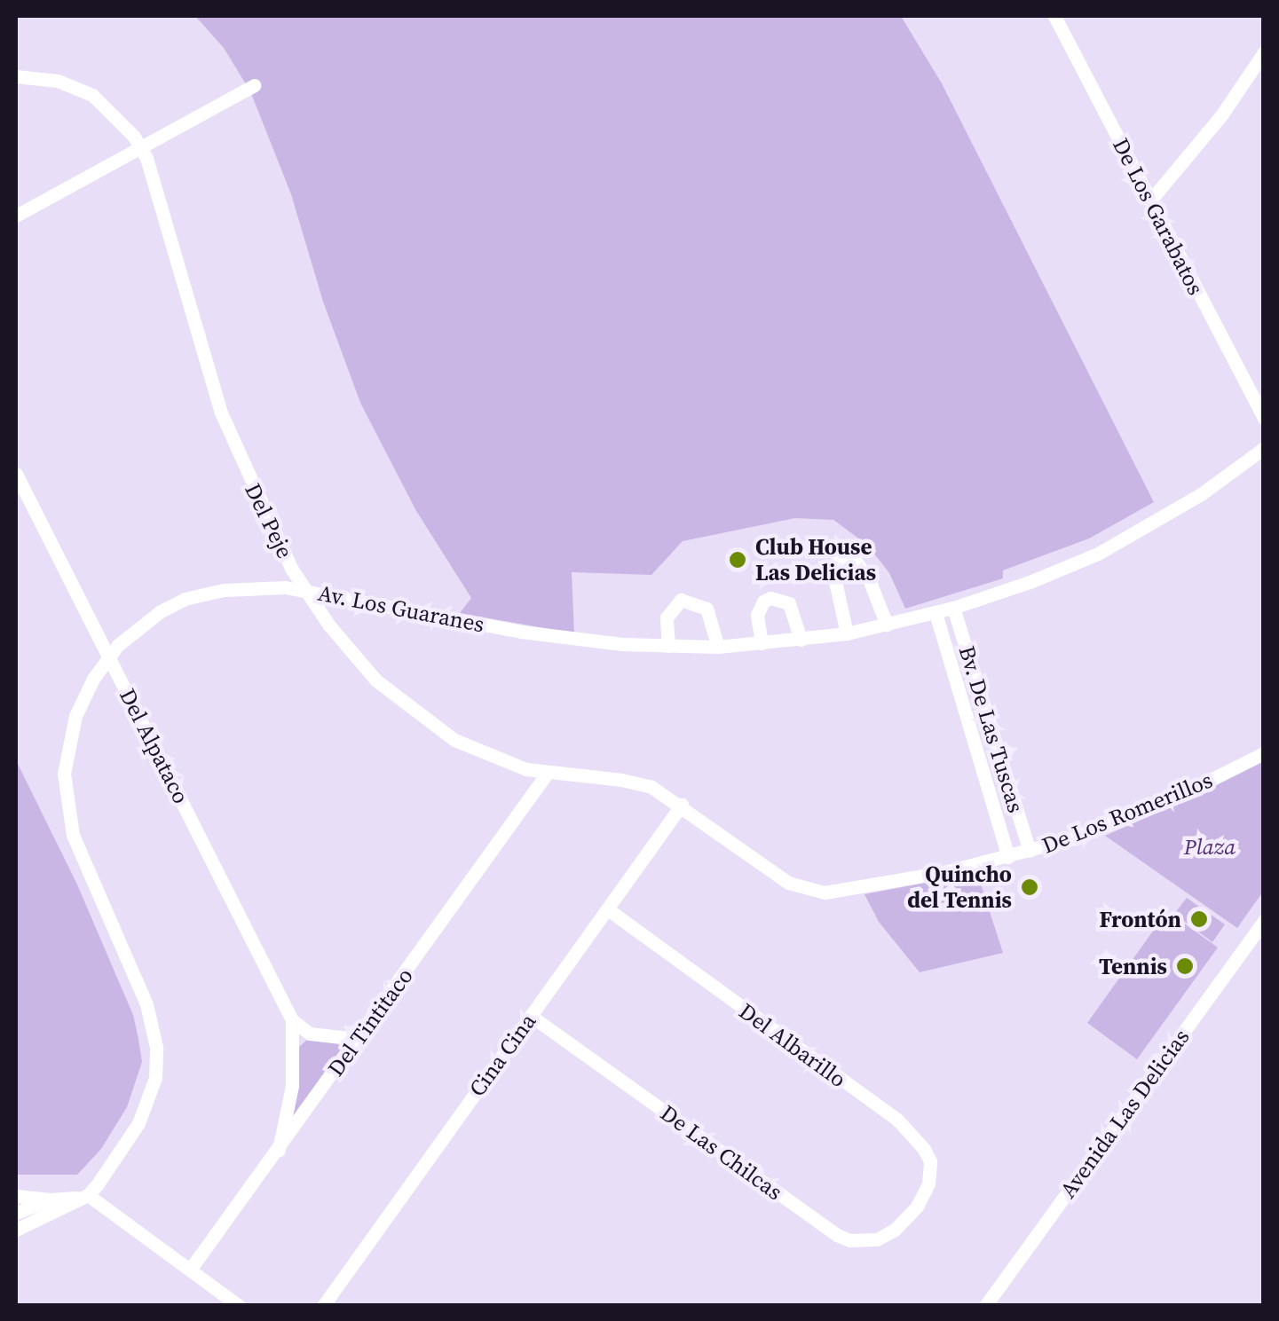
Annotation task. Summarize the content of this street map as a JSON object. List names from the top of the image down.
{
  "streets": {
    "street": [
      "De Los Garabatos",
      "Del Peje",
      "Av. Los Guaranes",
      "Bv. De Las Tuscas",
      "Del Alpataco",
      "De Los Romerillos",
      "Del Tintitaco",
      "Del Albarillo",
      "Cina Cina",
      "Avenida Las Delicias",
      "De Las Chilcas"
    ]
  },
  "crossings": [
    ["Del Peje", "Av. Los Guaranes"],
    ["Del Peje", "De Los Romerillos"],
    ["Del Peje", "Del Tintitaco"],
    ["Del Peje", "Cina Cina"],
    ["Av. Los Guaranes", "Bv. De Las Tuscas"],
    ["Av. Los Guaranes", "Del Alpataco"],
    ["Bv. De Las Tuscas", "De Los Romerillos"],
    ["Del Alpataco", "Del Tintitaco"],
    ["Del Albarillo", "Cina Cina"],
    ["Del Albarillo", "De Las Chilcas"],
    ["Cina Cina", "De Las Chilcas"]
  ],
  "parks": ["Plaza"],
  "places": [
    "Club House Las Delicias",
    "Quincho del Tennis",
    "Frontón",
    "Tennis"
  ]
}
